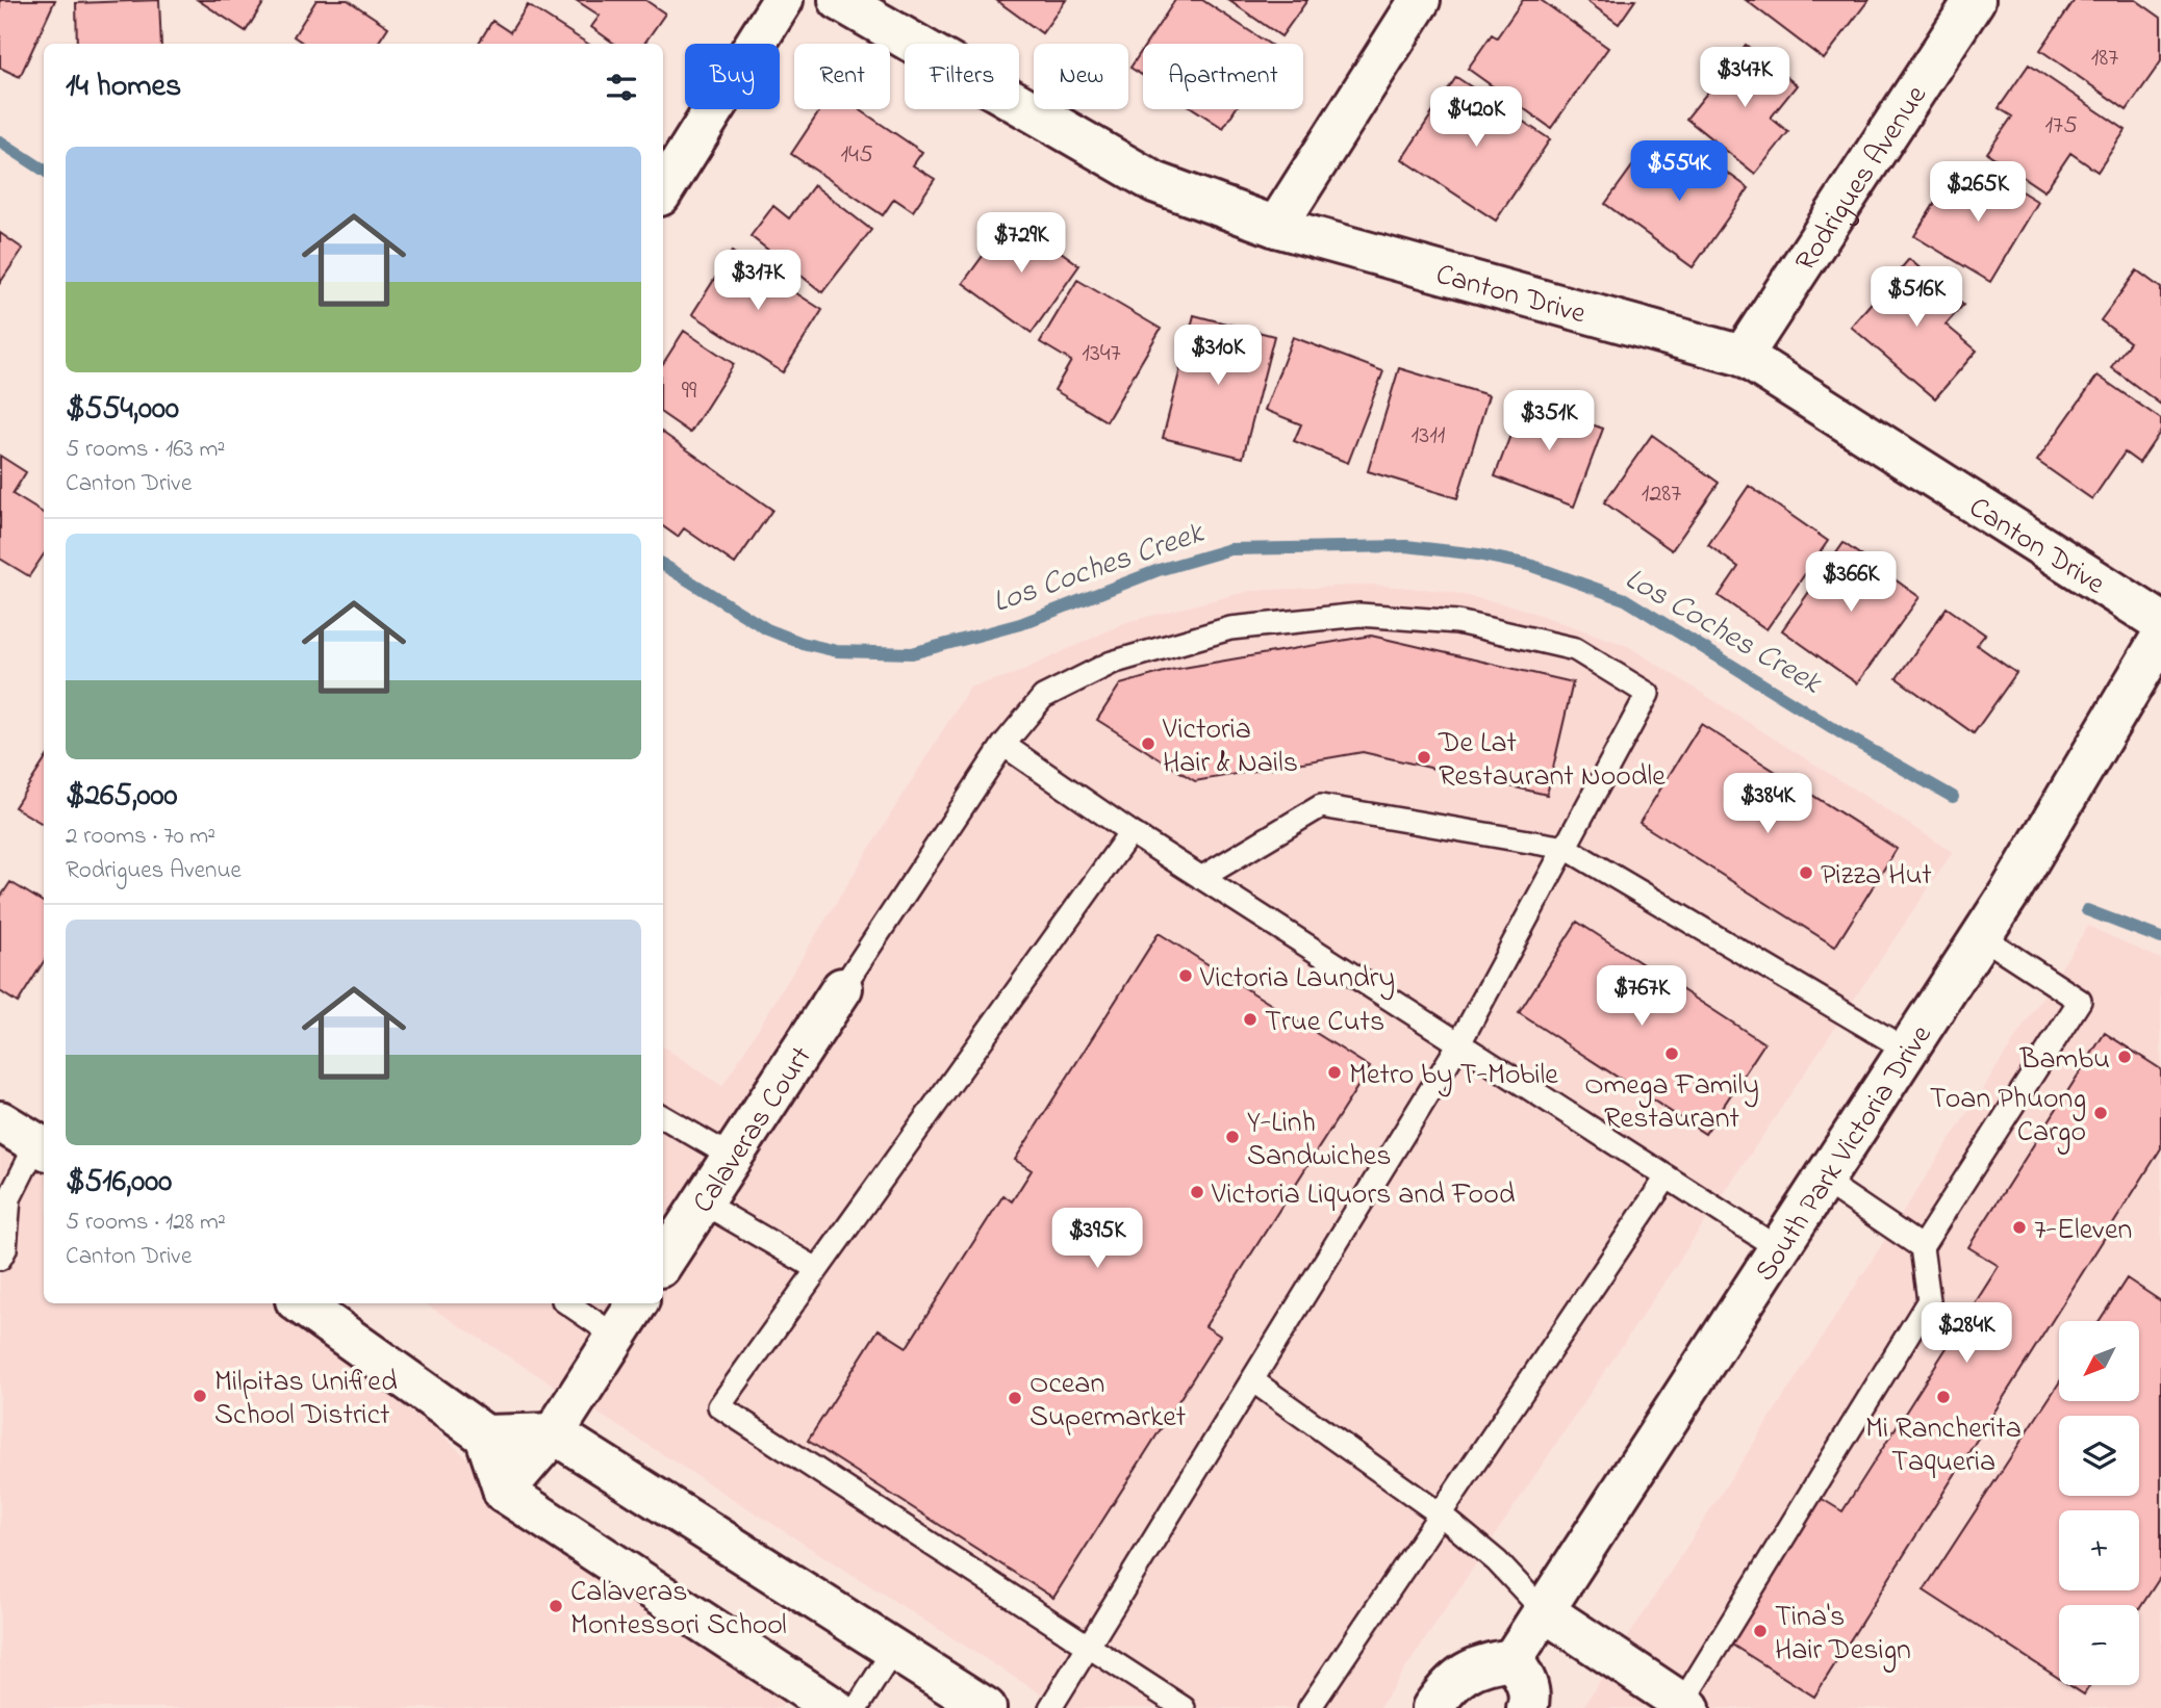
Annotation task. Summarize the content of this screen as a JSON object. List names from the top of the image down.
{
  "streets": {
    "street": [
      "Rodrigues Avenue",
      "Canton Drive",
      "Calaveras Court",
      "South Park Victoria Drive"
    ]
  },
  "crossings": [
    ["Rodrigues Avenue", "Canton Drive"]
  ],
  "water": ["Los Coches Creek"],
  "places": [
    "Victoria Hair & Nails",
    "De Lat Restaurant Noodle",
    "Pizza Hut",
    "Victoria Laundry",
    "True Cuts",
    "Omega Family Restaurant",
    "Bambu",
    "Metro by T-Mobile",
    "Toan Phuong Cargo",
    "Y-Linh Sandwiches",
    "Victoria Liquors and Food",
    "7-Eleven",
    "Milpitas Unified School District",
    "Mi Rancherita Taqueria",
    "Ocean Supermarket",
    "Calaveras Montessori School",
    "Tina's Hair Design"
  ],
  "house_numbers": [
    "187",
    "175",
    "145",
    "1347",
    "99",
    "1311",
    "1287"
  ],
  "north": "bottom left",
  "page": {
    "chip": [
      "Buy",
      "Rent",
      "Filters",
      "New",
      "Apartment"
    ],
    "heading": "14 homes",
    "price": [
      "$347K",
      "$420K",
      "$554K",
      "$265K",
      "$729K",
      "$317K",
      "$516K",
      "$310K",
      "$351K",
      "$366K",
      "$384K",
      "$767K",
      "$395K",
      "$284K"
    ],
    "list": [
      {
        "name": "$554,000",
        "note": "5 rooms · 163 m² · Canton Drive"
      },
      {
        "name": "$265,000",
        "note": "2 rooms · 70 m² · Rodrigues Avenue"
      },
      {
        "name": "$516,000",
        "note": "5 rooms · 128 m² · Canton Drive"
      }
    ],
    "map_buttons": ["+", "−"]
  }
}
